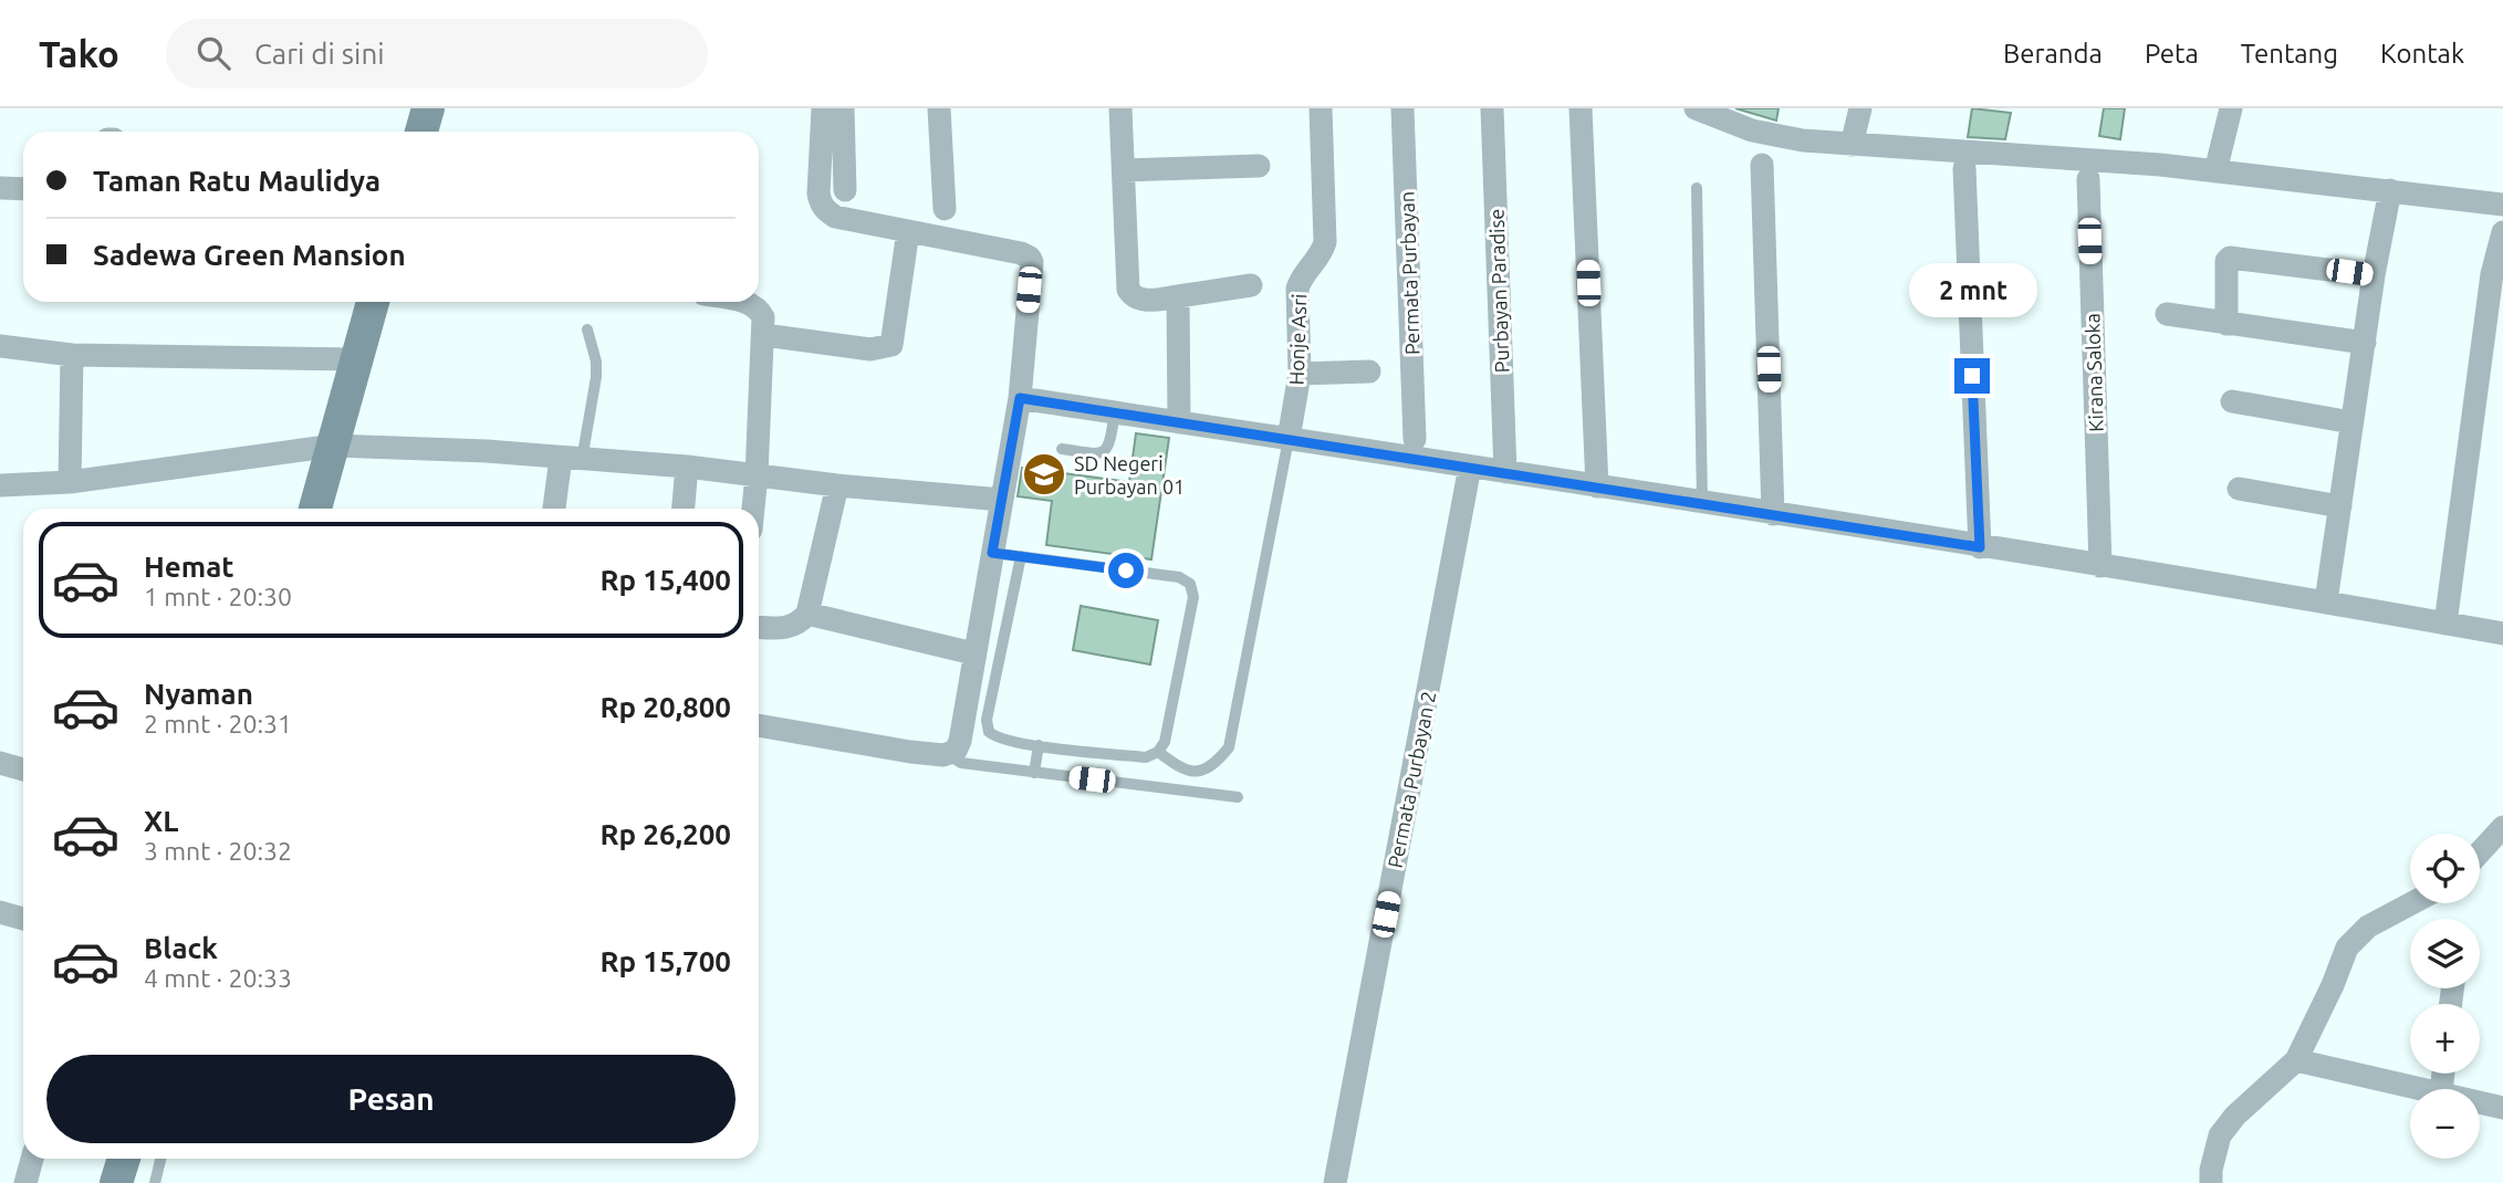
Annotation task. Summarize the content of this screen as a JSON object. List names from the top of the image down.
{
  "streets": {
    "street": [
      "Permata Purbayan",
      "Purbayan Paradise",
      "Honje Asri",
      "Kirana Saloka",
      "Permata Purbayan 2"
    ]
  },
  "places": {
    "school or university": ["SD Negeri Purbayan 01"]
  },
  "page": {
    "header": "Tako",
    "search": "Cari di sini",
    "nav": [
      "Beranda",
      "Peta",
      "Tentang",
      "Kontak"
    ],
    "banner": ["Taman Ratu Maulidya", "Sadewa Green Mansion"],
    "bubble": "2 mnt",
    "list": [
      {
        "name": "Hemat",
        "note": "1 mnt · 20:30",
        "value": "Rp 15,400"
      },
      {
        "name": "Nyaman",
        "note": "2 mnt · 20:31",
        "value": "Rp 20,800"
      },
      {
        "name": "XL",
        "note": "3 mnt · 20:32",
        "value": "Rp 26,200"
      },
      {
        "name": "Black",
        "note": "4 mnt · 20:33",
        "value": "Rp 15,700"
      }
    ],
    "map_buttons": ["+", "−"],
    "buttons": "Pesan"
  }
}
